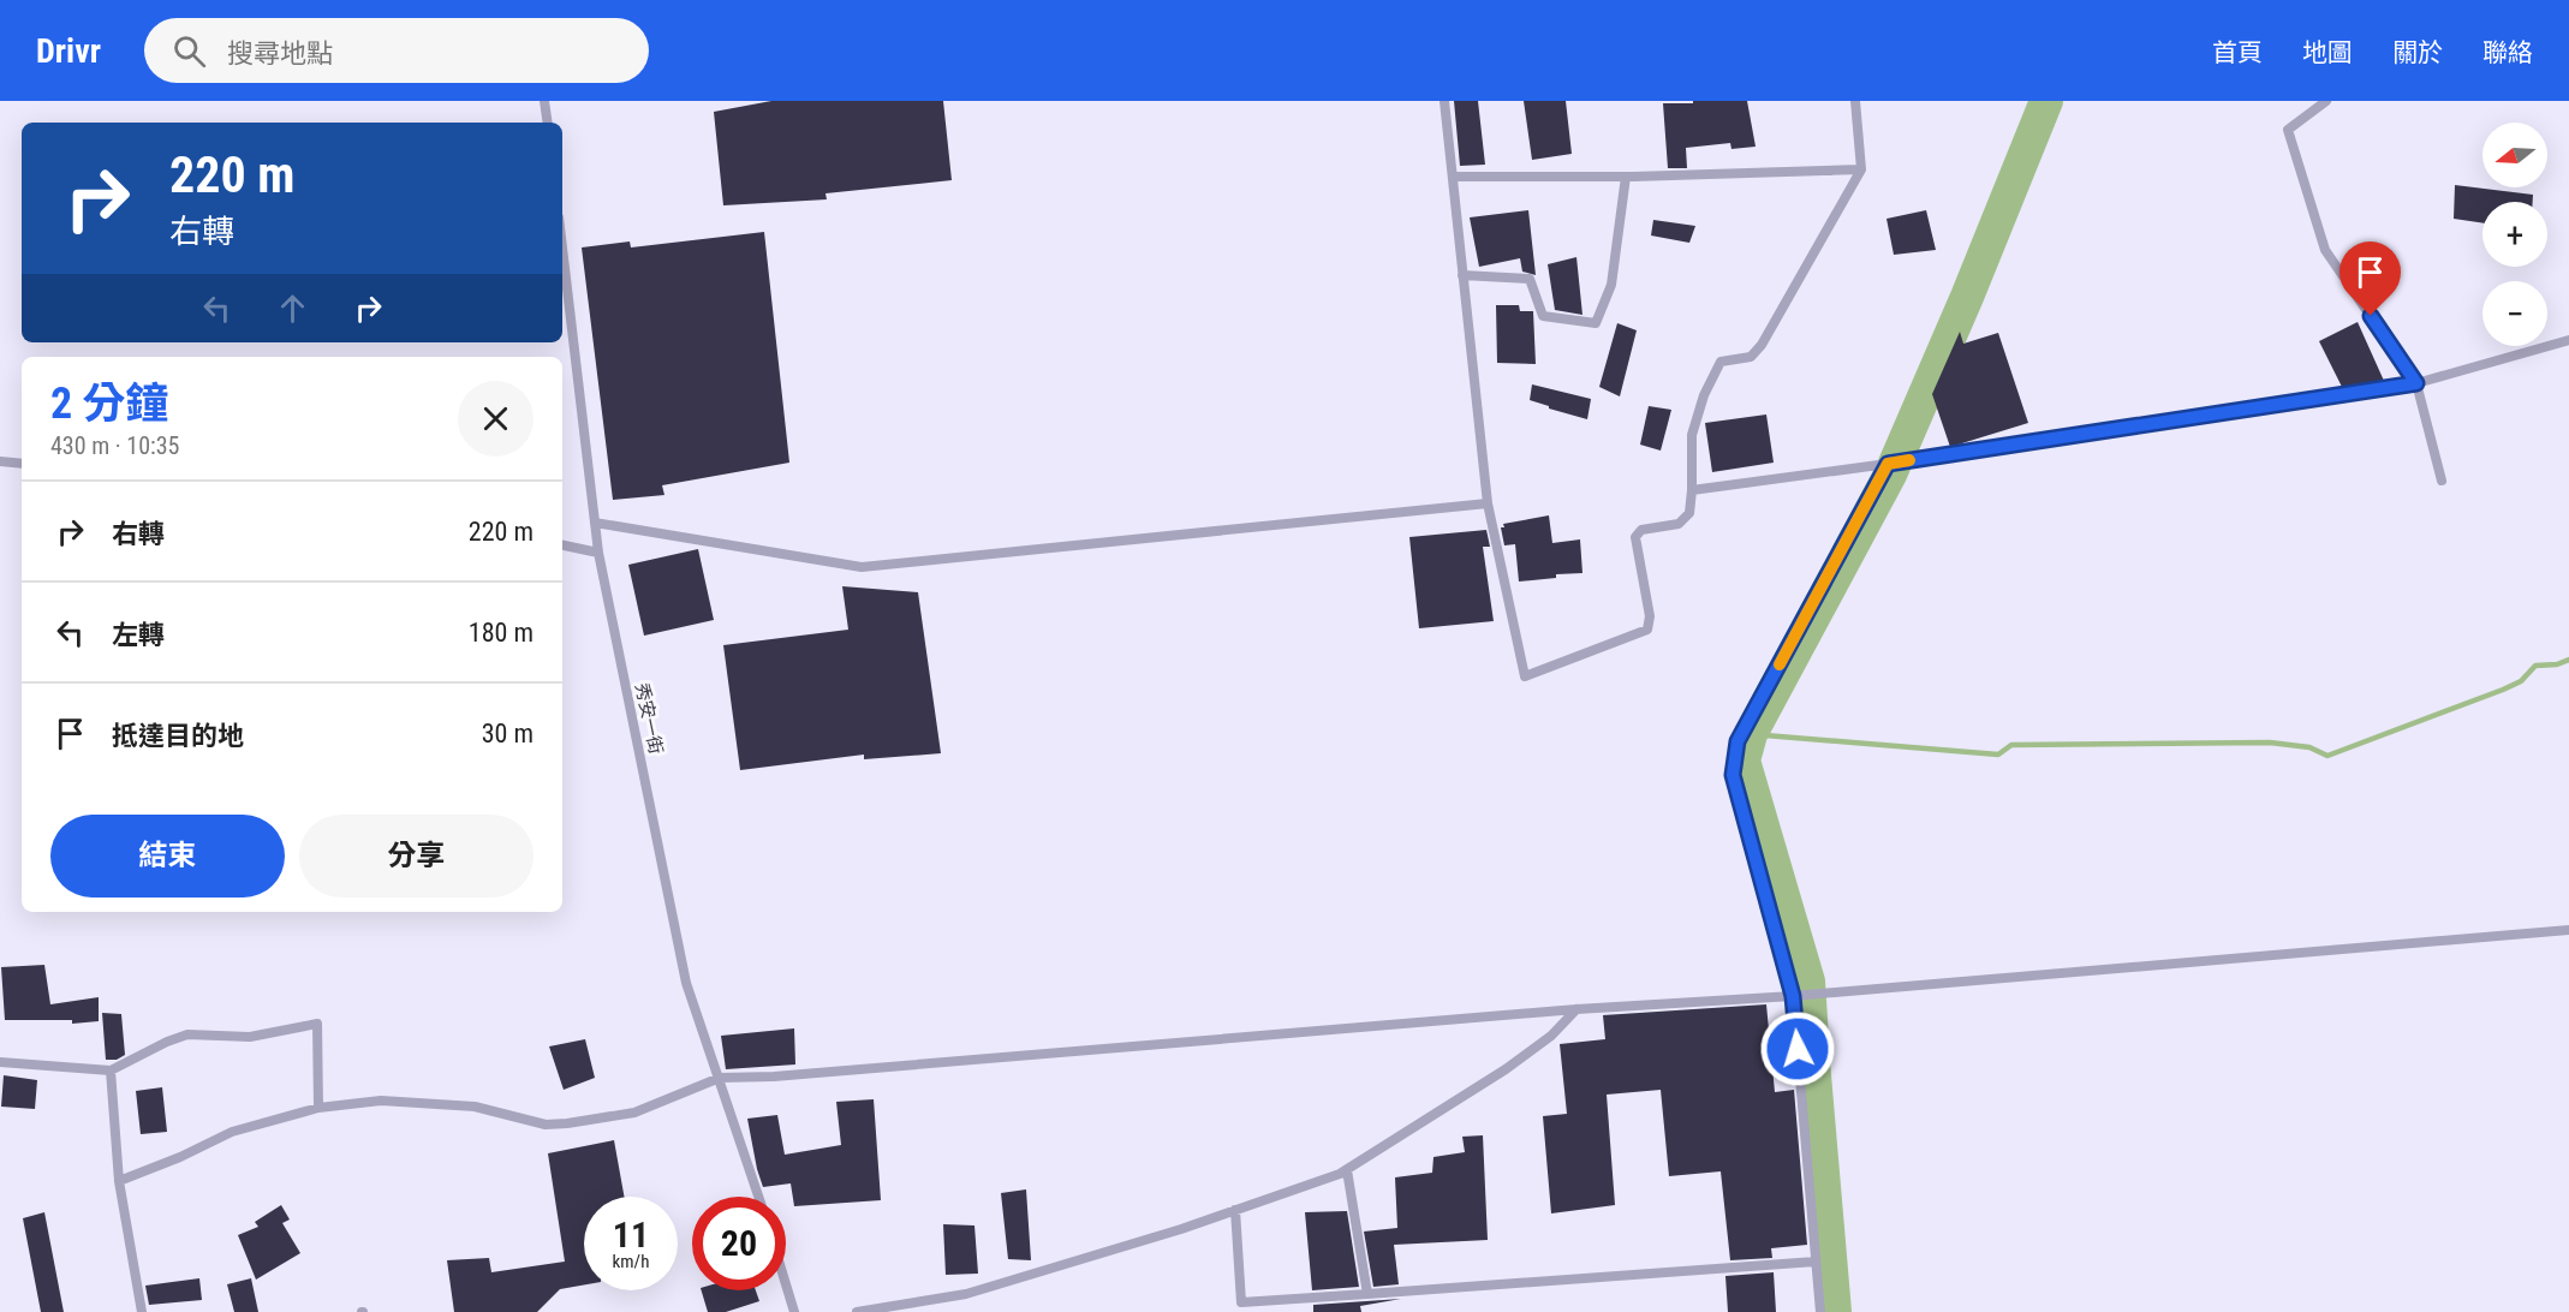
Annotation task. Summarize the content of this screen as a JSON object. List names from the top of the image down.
{
  "streets": {
    "lane": ["秀安一街"]
  },
  "north": "left",
  "page": {
    "header": "Drivr",
    "search": "搜尋地點",
    "nav": [
      "首頁",
      "地圖",
      "關於",
      "聯絡"
    ],
    "map_buttons": ["+", "−"],
    "turn": ["220 m", "右轉"],
    "heading": ["2 分鐘", "430 m · 10:35"],
    "list": [
      {
        "name": "右轉",
        "value": "220 m"
      },
      {
        "name": "左轉",
        "value": "180 m"
      },
      {
        "name": "抵達目的地",
        "value": "30 m"
      }
    ],
    "buttons": ["結束", "分享"],
    "speed": "11 km/h",
    "limit": "20"
  }
}
